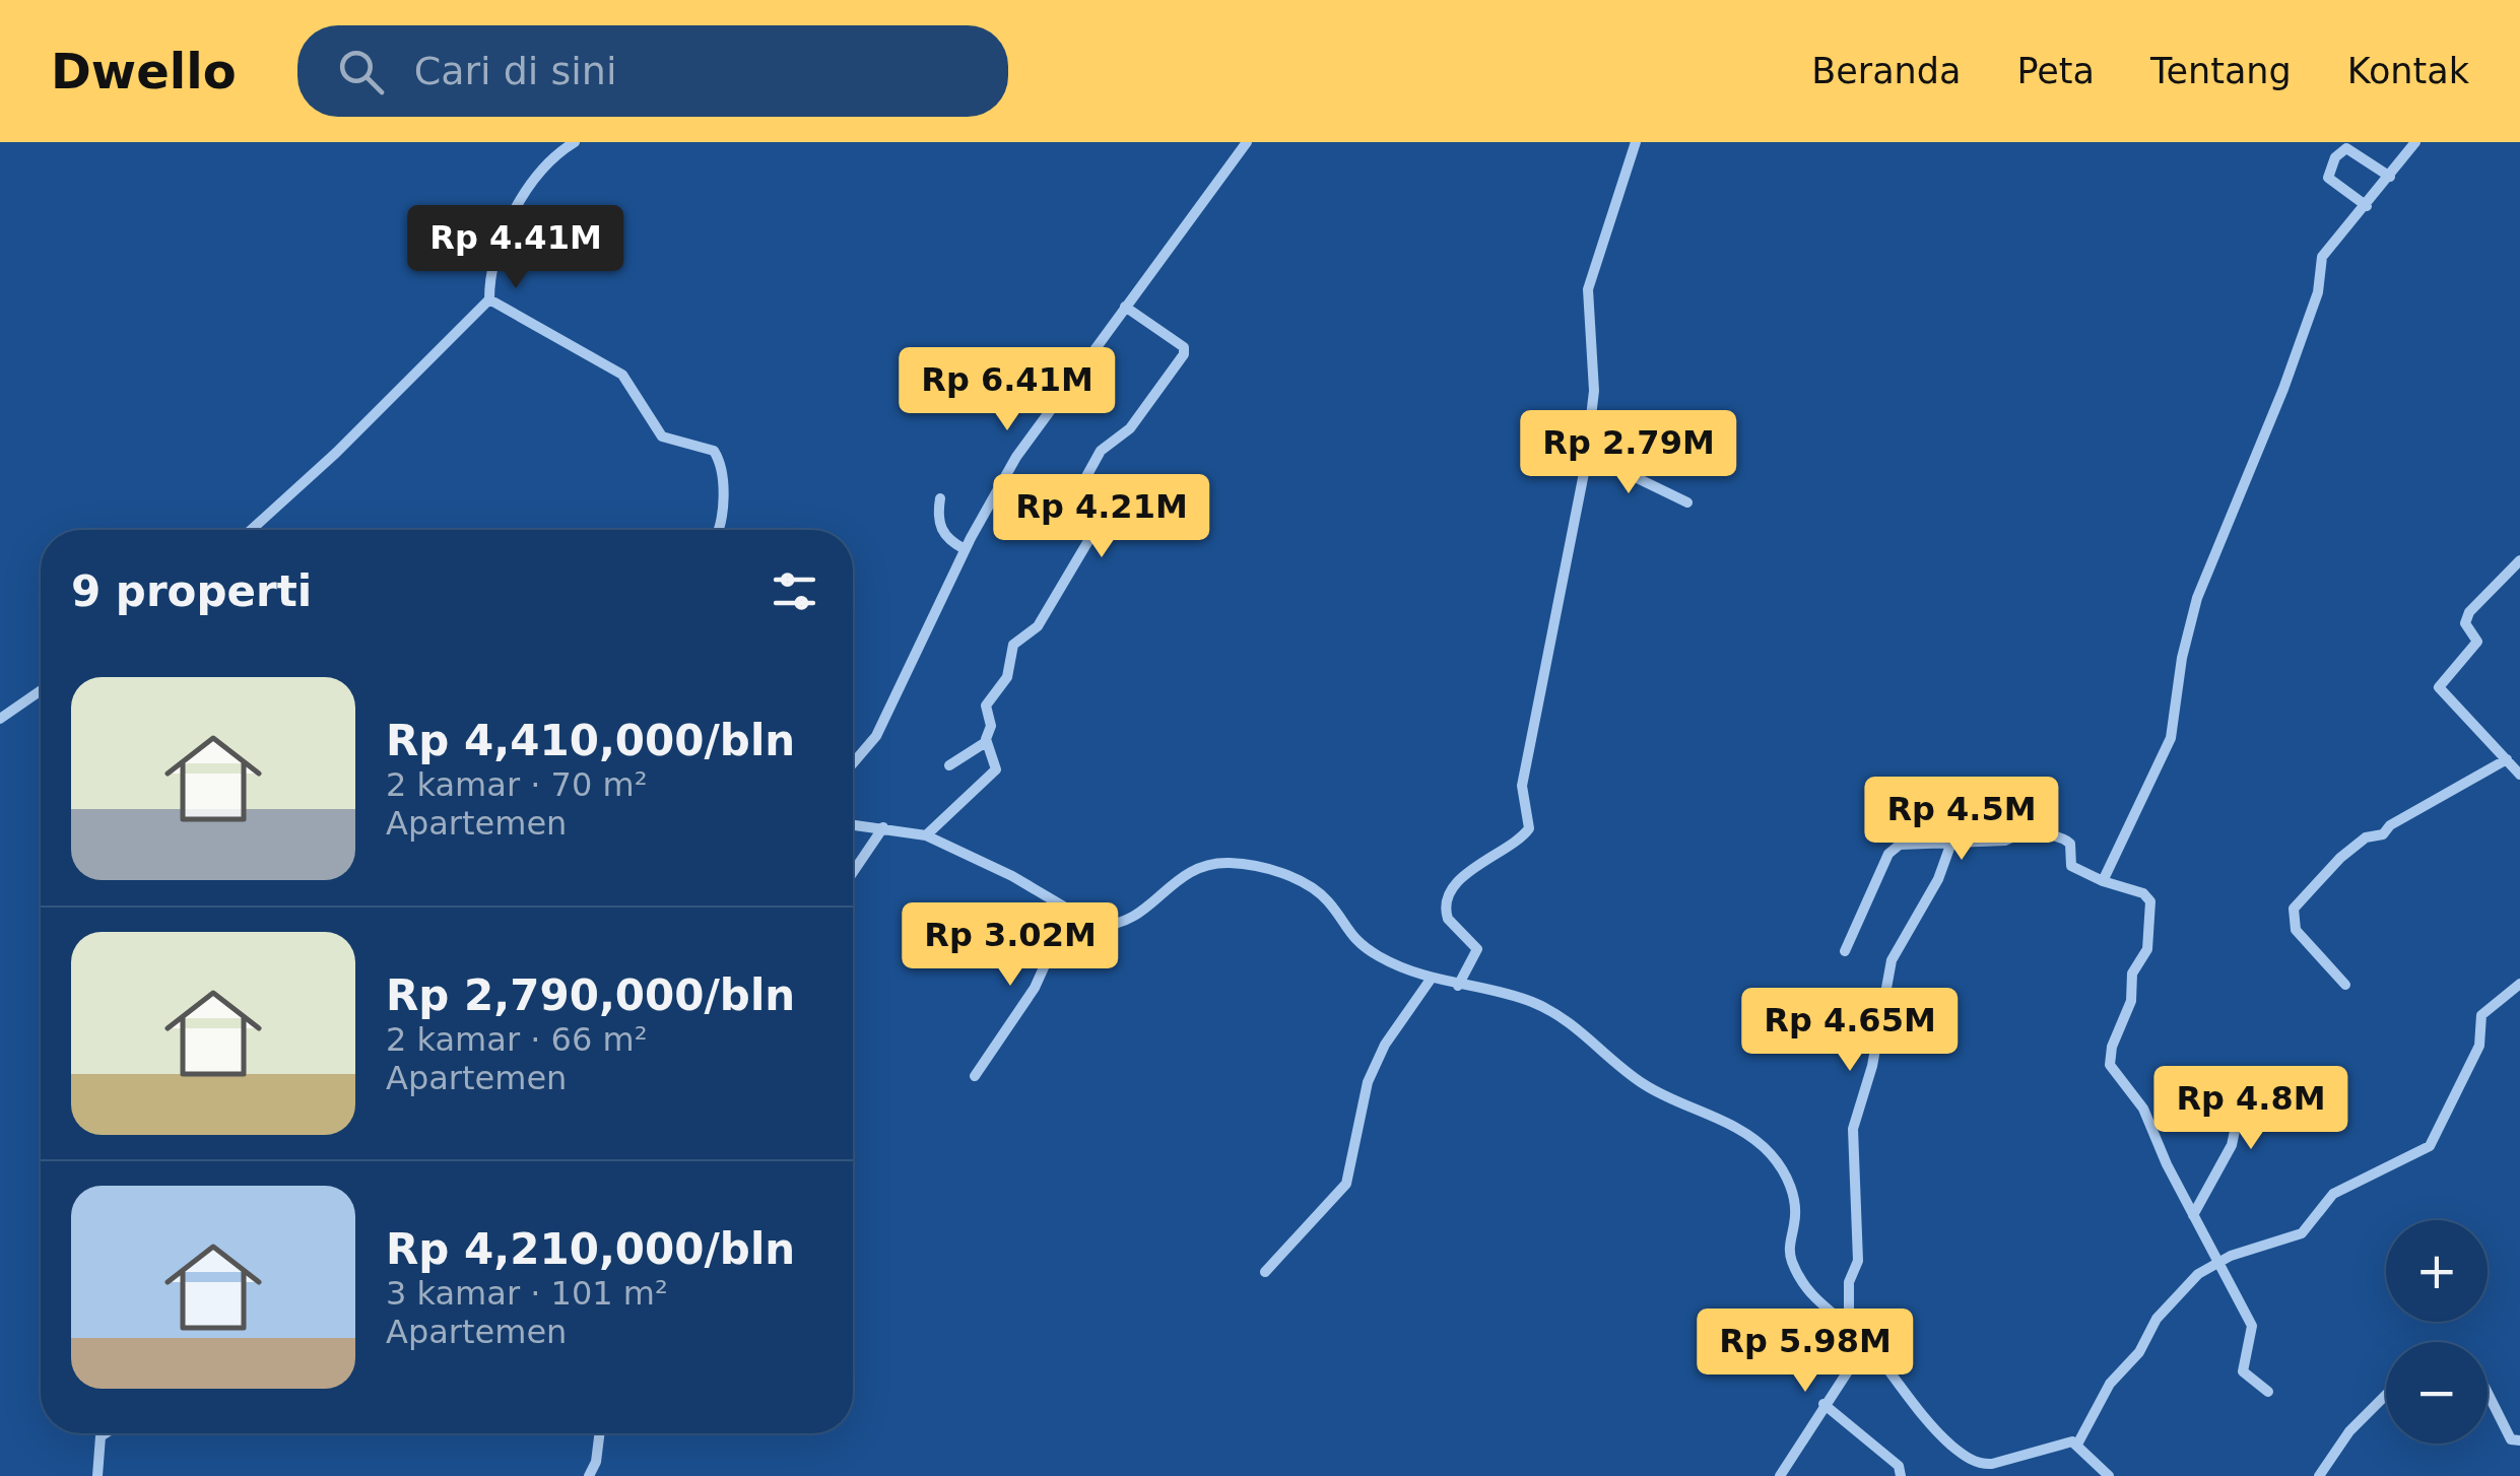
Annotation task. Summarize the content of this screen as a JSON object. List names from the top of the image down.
{
  "page": {
    "header": "Dwello",
    "search": "Cari di sini",
    "nav": [
      "Beranda",
      "Peta",
      "Tentang",
      "Kontak"
    ],
    "price": [
      "Rp 4.41M",
      "Rp 6.41M",
      "Rp 2.79M",
      "Rp 4.21M",
      "Rp 4.5M",
      "Rp 3.02M",
      "Rp 4.65M",
      "Rp 4.8M",
      "Rp 5.98M"
    ],
    "heading": "9 properti",
    "list": [
      {
        "name": "Rp 4,410,000/bln",
        "note": "2 kamar · 70 m² · Apartemen"
      },
      {
        "name": "Rp 2,790,000/bln",
        "note": "2 kamar · 66 m² · Apartemen"
      },
      {
        "name": "Rp 4,210,000/bln",
        "note": "3 kamar · 101 m² · Apartemen"
      }
    ],
    "map_buttons": ["+", "−"]
  }
}
